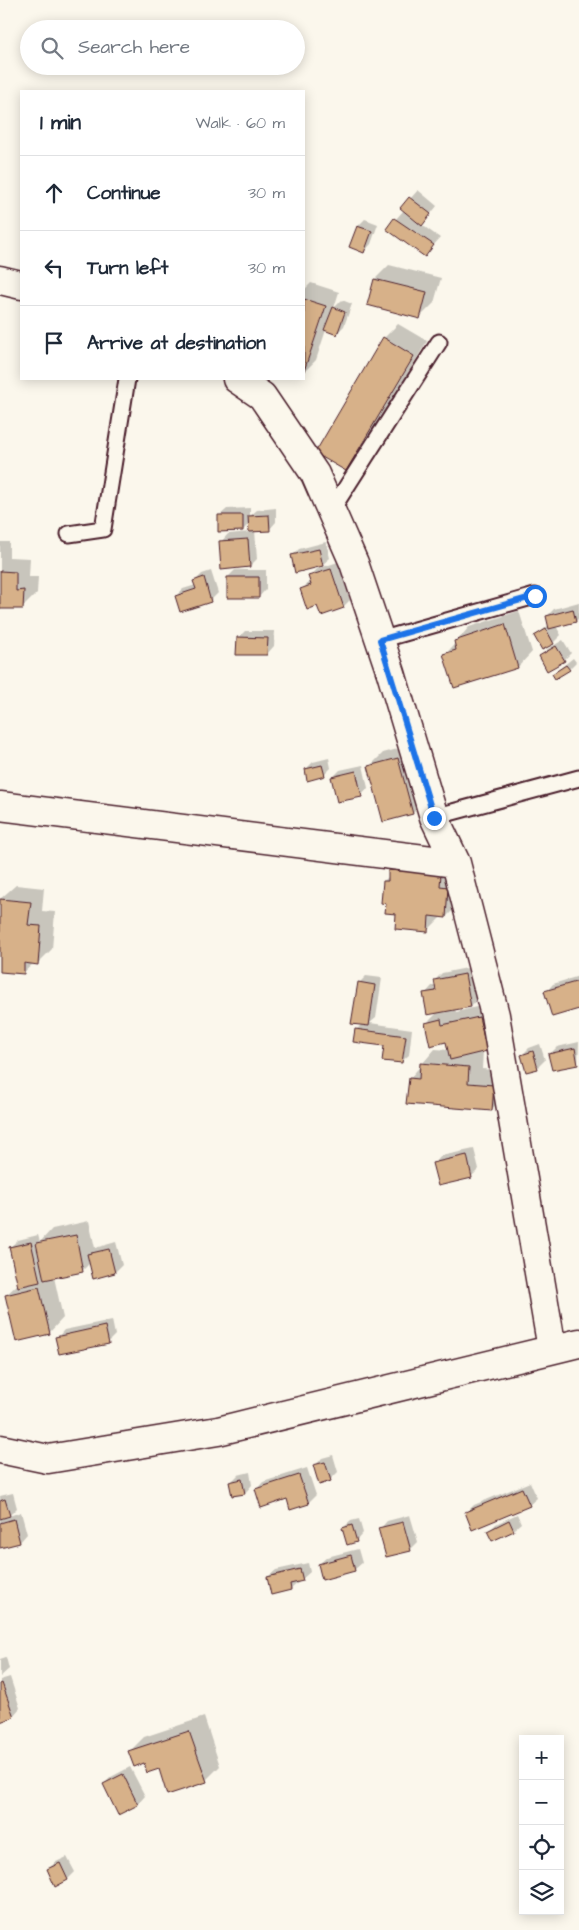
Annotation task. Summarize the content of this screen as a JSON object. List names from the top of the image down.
{
  "page": {
    "search": "Search here",
    "heading": ["1 min", "Walk · 60 m"],
    "list": [
      ["Continue", "30 m"],
      ["Turn left", "30 m"],
      "Arrive at destination"
    ],
    "map_buttons": ["+", "−"]
  }
}
